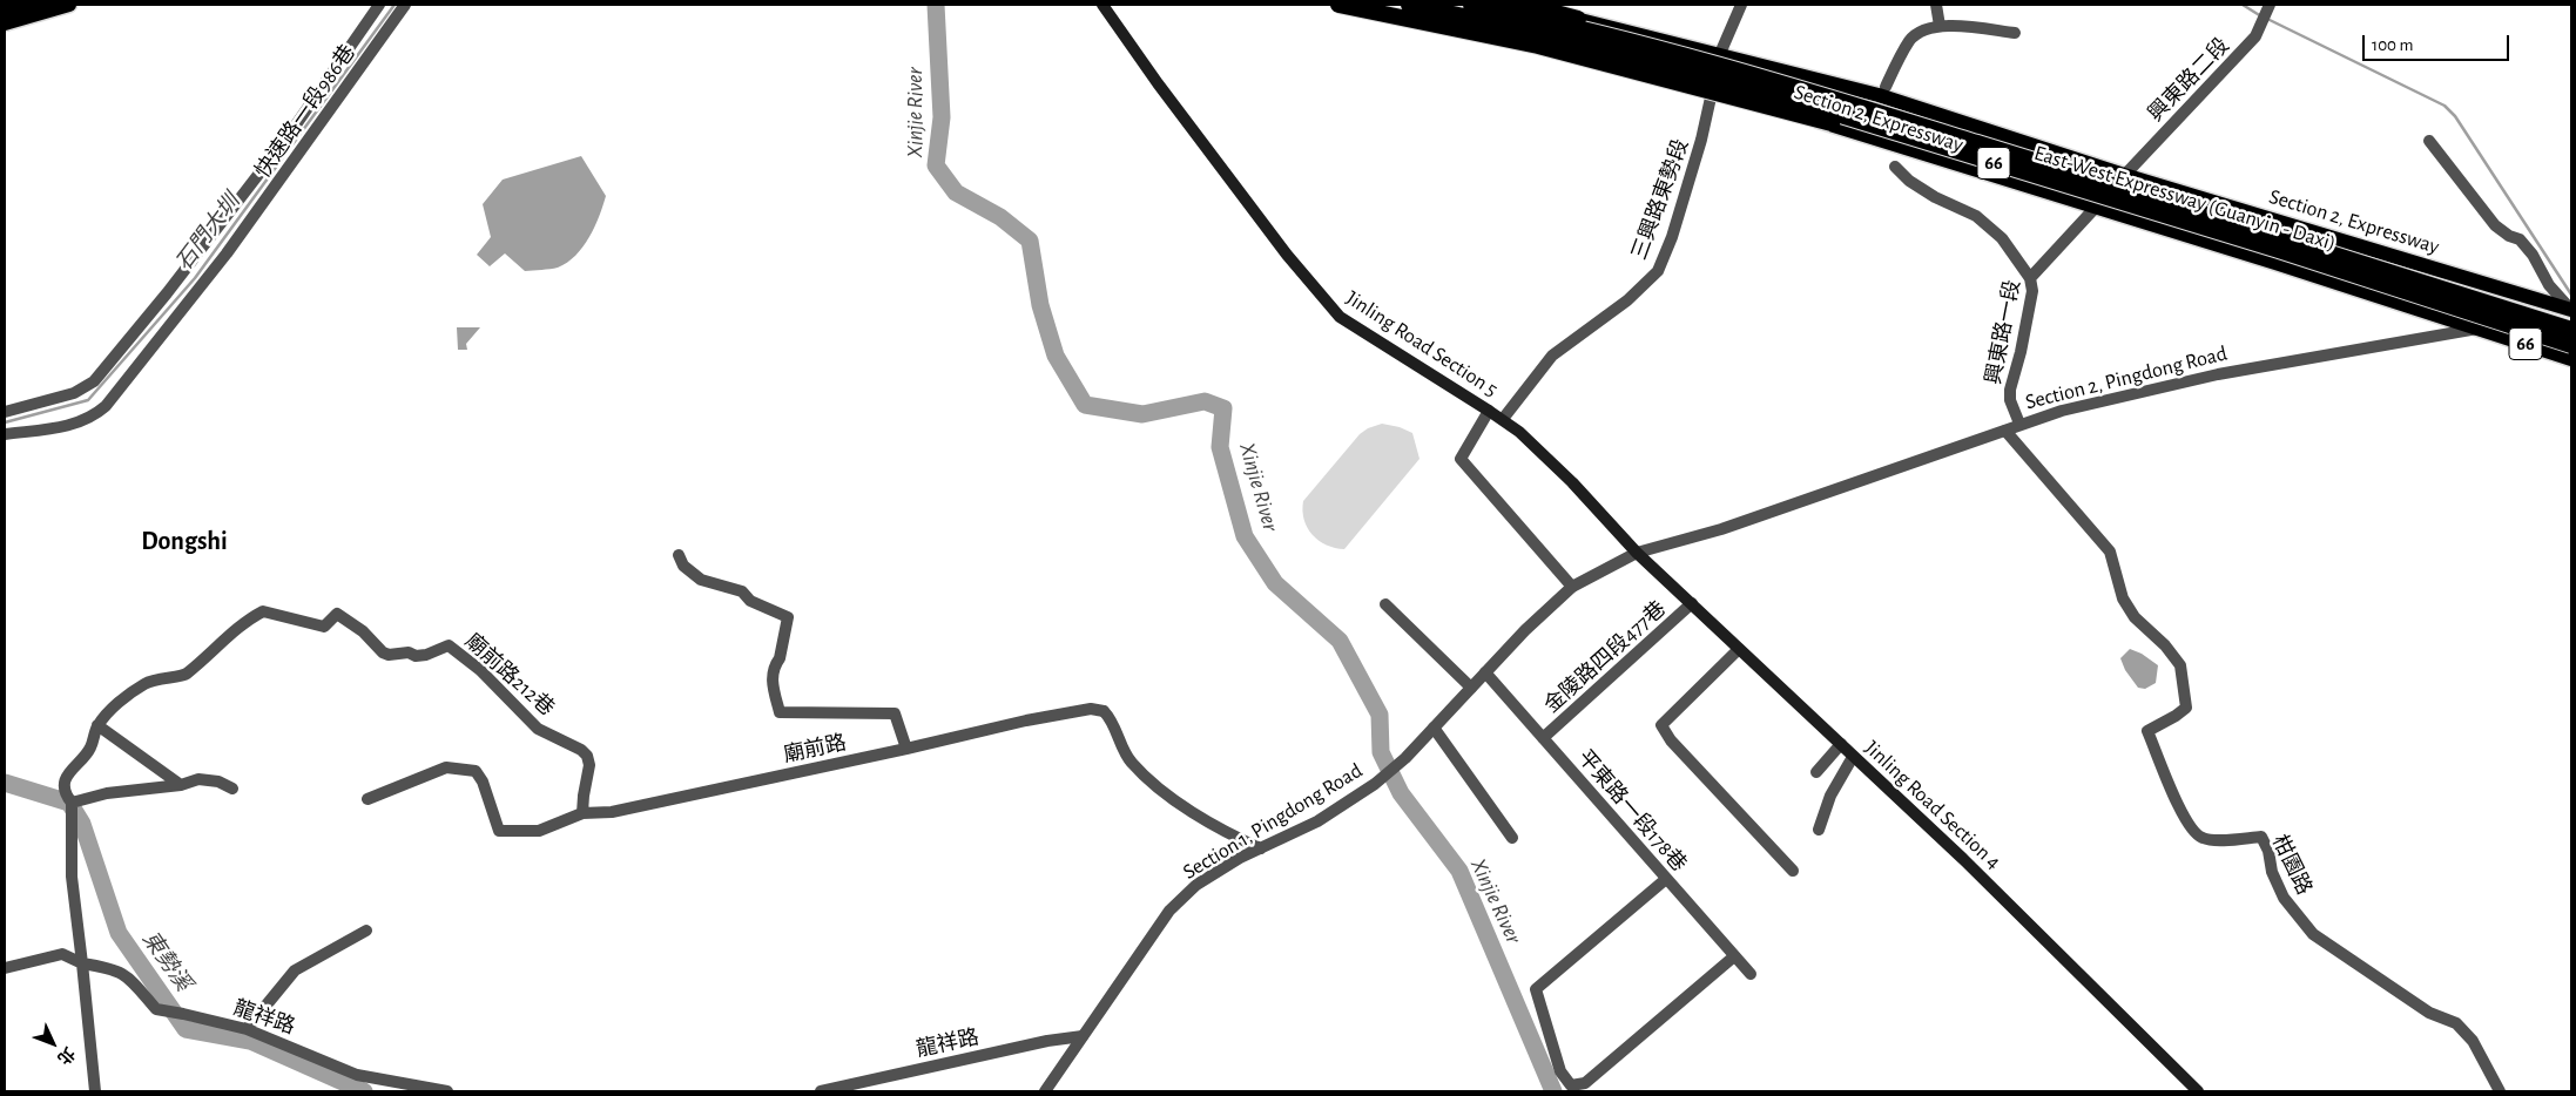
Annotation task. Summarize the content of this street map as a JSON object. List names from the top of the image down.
{
  "streets": {
    "highway": ["66", "East-West Expressway (Guanyin - Daxi)"],
    "main road": ["Section 2, Expressway", "Jinling Road Section 5", "Jinling Road Section 4"],
    "street": [
      "興東路二段",
      "快速路一段986巷",
      "三興路東勢段",
      "興東路一段",
      "Section 2, Pingdong Road",
      "金陵路四段477巷",
      "廟前路212巷",
      "廟前路",
      "平東路一段178巷",
      "Section 1, Pingdong Road",
      "柑園路",
      "龍祥路"
    ]
  },
  "crossings": [
    ["興東路二段", "Section 2, Expressway"],
    ["興東路二段", "興東路一段"],
    ["Section 2, Expressway", "三興路東勢段"],
    ["Section 2, Expressway", "興東路一段"],
    ["Section 2, Expressway", "Section 2, Pingdong Road"],
    ["三興路東勢段", "Jinling Road Section 5"],
    ["興東路一段", "Section 2, Pingdong Road"],
    ["Jinling Road Section 5", "Section 2, Pingdong Road"],
    ["Jinling Road Section 5", "Jinling Road Section 4"],
    ["Jinling Road Section 5", "Section 1, Pingdong Road"],
    ["Section 2, Pingdong Road", "Jinling Road Section 4"],
    ["Section 2, Pingdong Road", "Section 1, Pingdong Road"],
    ["Section 2, Pingdong Road", "柑園路"],
    ["金陵路四段477巷", "Jinling Road Section 4"],
    ["金陵路四段477巷", "平東路一段178巷"],
    ["廟前路212巷", "廟前路"],
    ["廟前路212巷", "龍祥路"],
    ["廟前路", "Section 1, Pingdong Road"],
    ["Jinling Road Section 4", "Section 1, Pingdong Road"],
    ["平東路一段178巷", "Section 1, Pingdong Road"],
    ["Section 1, Pingdong Road", "龍祥路"]
  ],
  "districts": ["Dongshi"],
  "water": ["Xinjie River", "石門大圳", "東勢溪"],
  "scale_bar": "100 m",
  "north": "bottom right"
}
